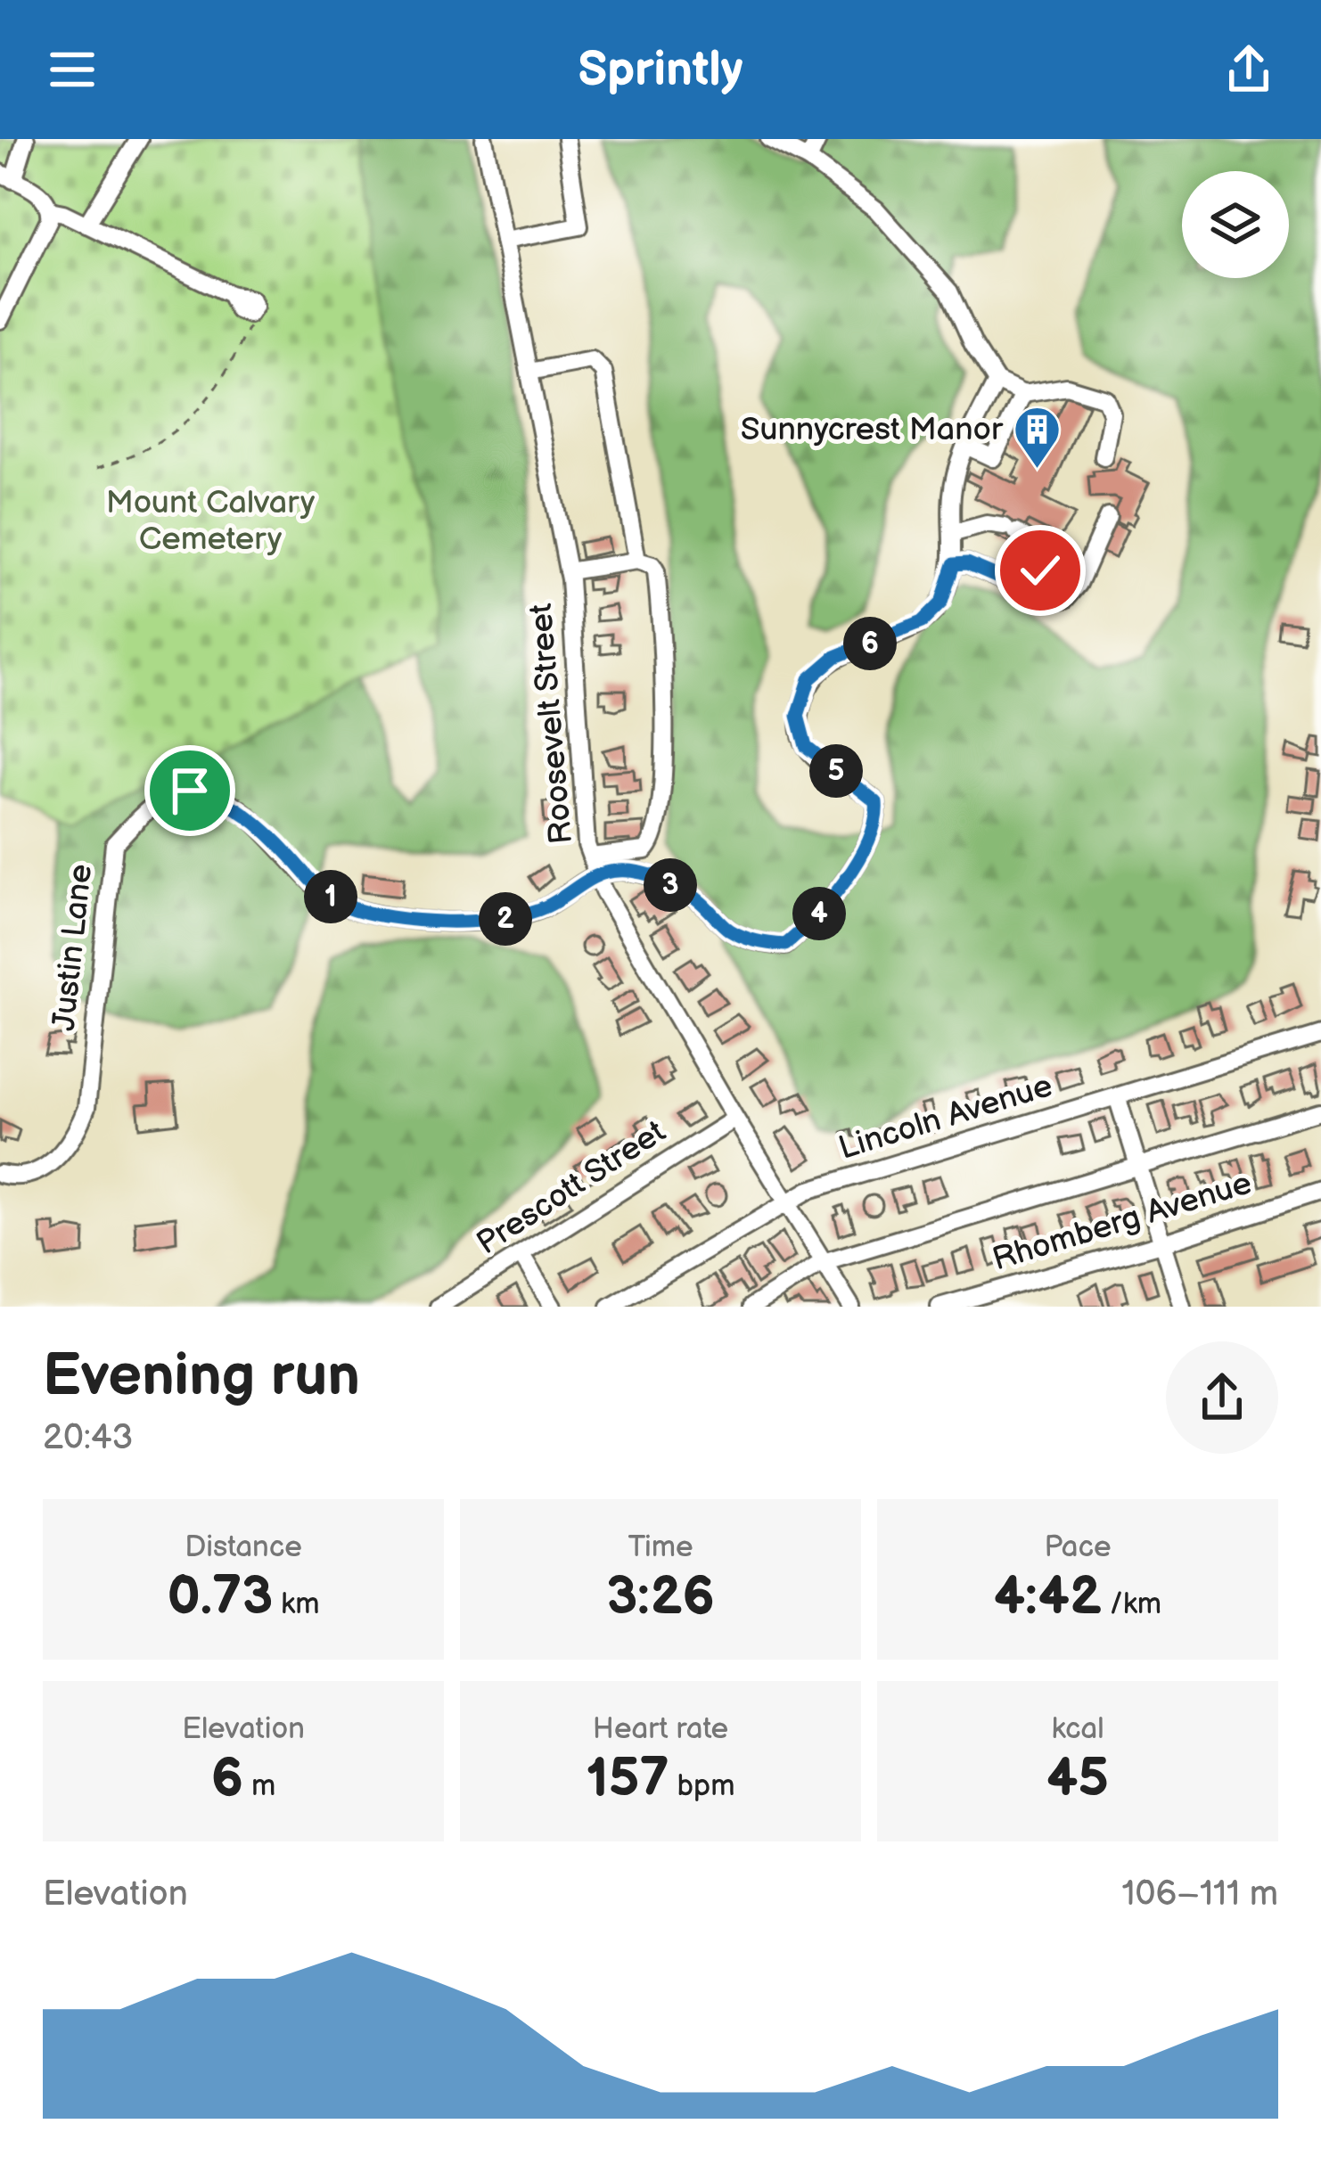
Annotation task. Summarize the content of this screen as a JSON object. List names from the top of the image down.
{
  "streets": {
    "street": [
      "Roosevelt Street",
      "Justin Lane",
      "Lincoln Avenue",
      "Prescott Street",
      "Rhomberg Avenue"
    ]
  },
  "crossings": [
    ["Roosevelt Street", "Justin Lane"],
    ["Roosevelt Street", "Lincoln Avenue"],
    ["Roosevelt Street", "Prescott Street"]
  ],
  "parks": ["Mount Calvary Cemetery"],
  "places": {
    "building": ["Sunnycrest Manor"]
  },
  "page": {
    "header": "Sprintly",
    "pins": [
      "6",
      "5",
      "3",
      "1",
      "4",
      "2"
    ],
    "heading": ["Evening run", "20:43"],
    "stats": [
      ["Distance", "0.73 km"],
      ["Time", "3:26"],
      ["Pace", "4:42 /km"],
      ["Elevation", "6 m"],
      ["Heart rate", "157 bpm"],
      ["kcal", "45"]
    ],
    "chart": ["Elevation", "106–111 m"]
  }
}
